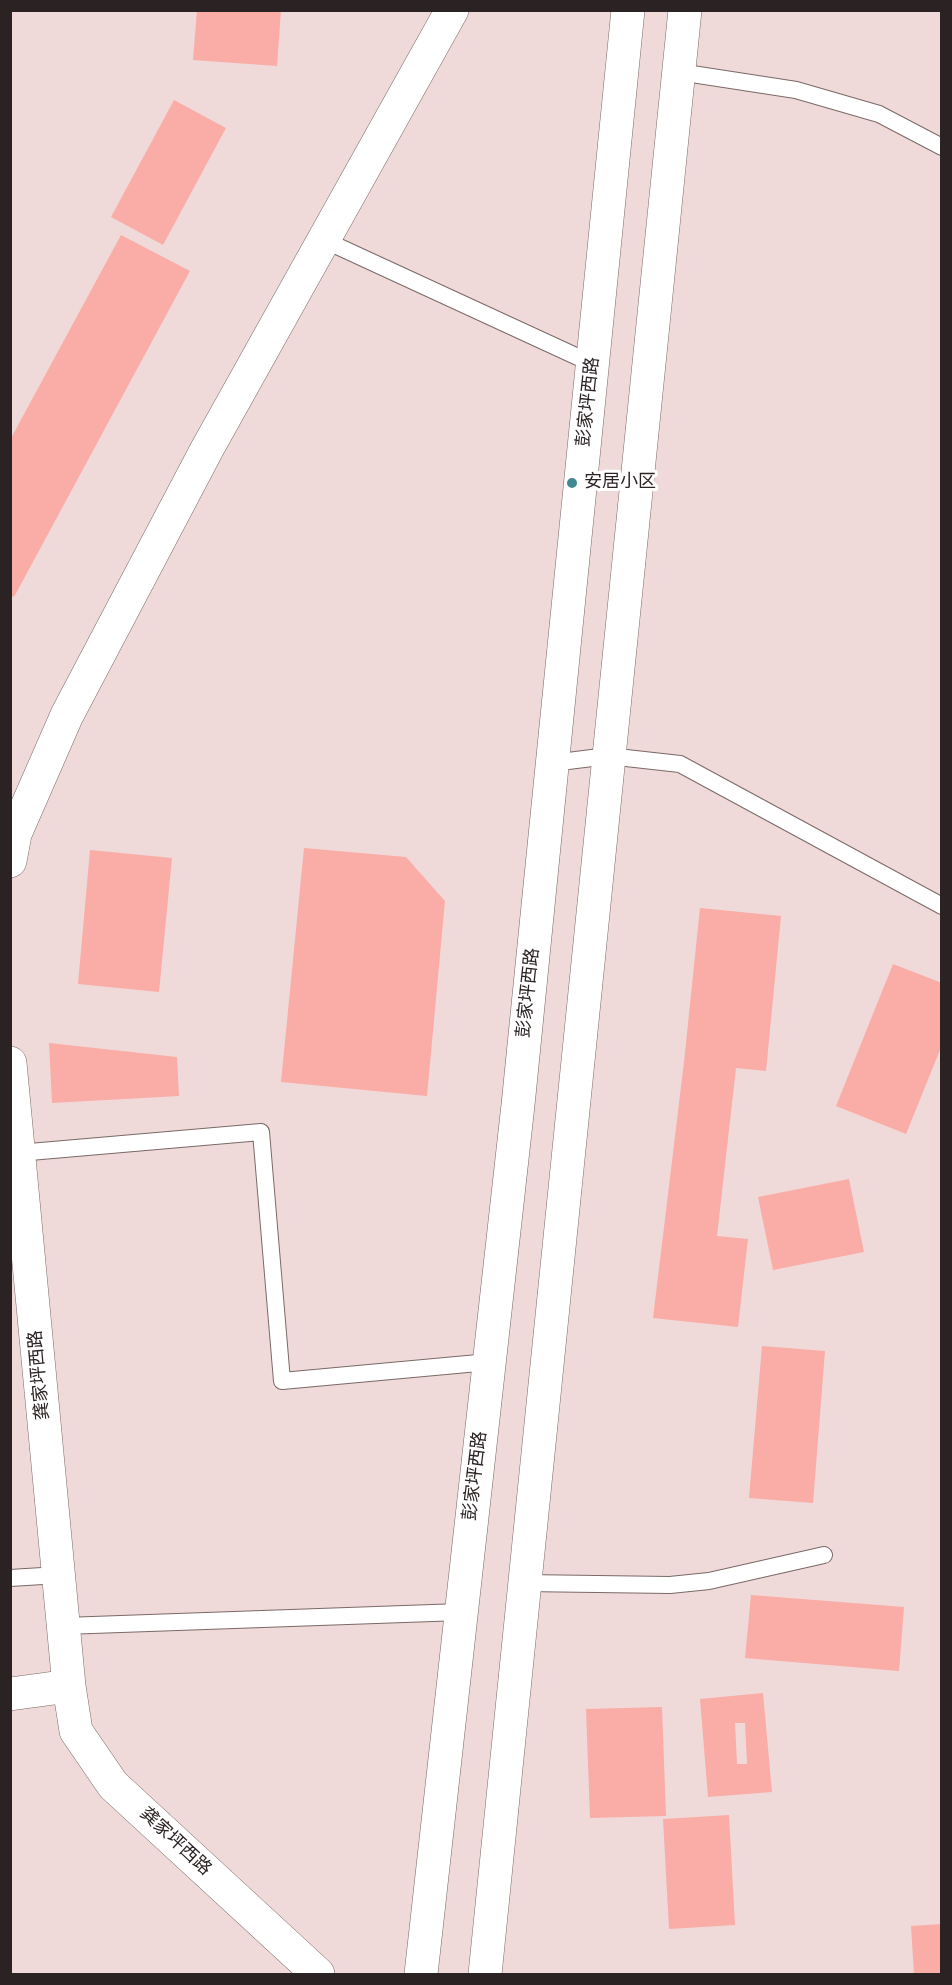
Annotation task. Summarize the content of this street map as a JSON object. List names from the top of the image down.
{
  "streets": {
    "main road": ["彭家坪西路", "龚家坪西路"]
  },
  "places": ["安居小区"]
}
